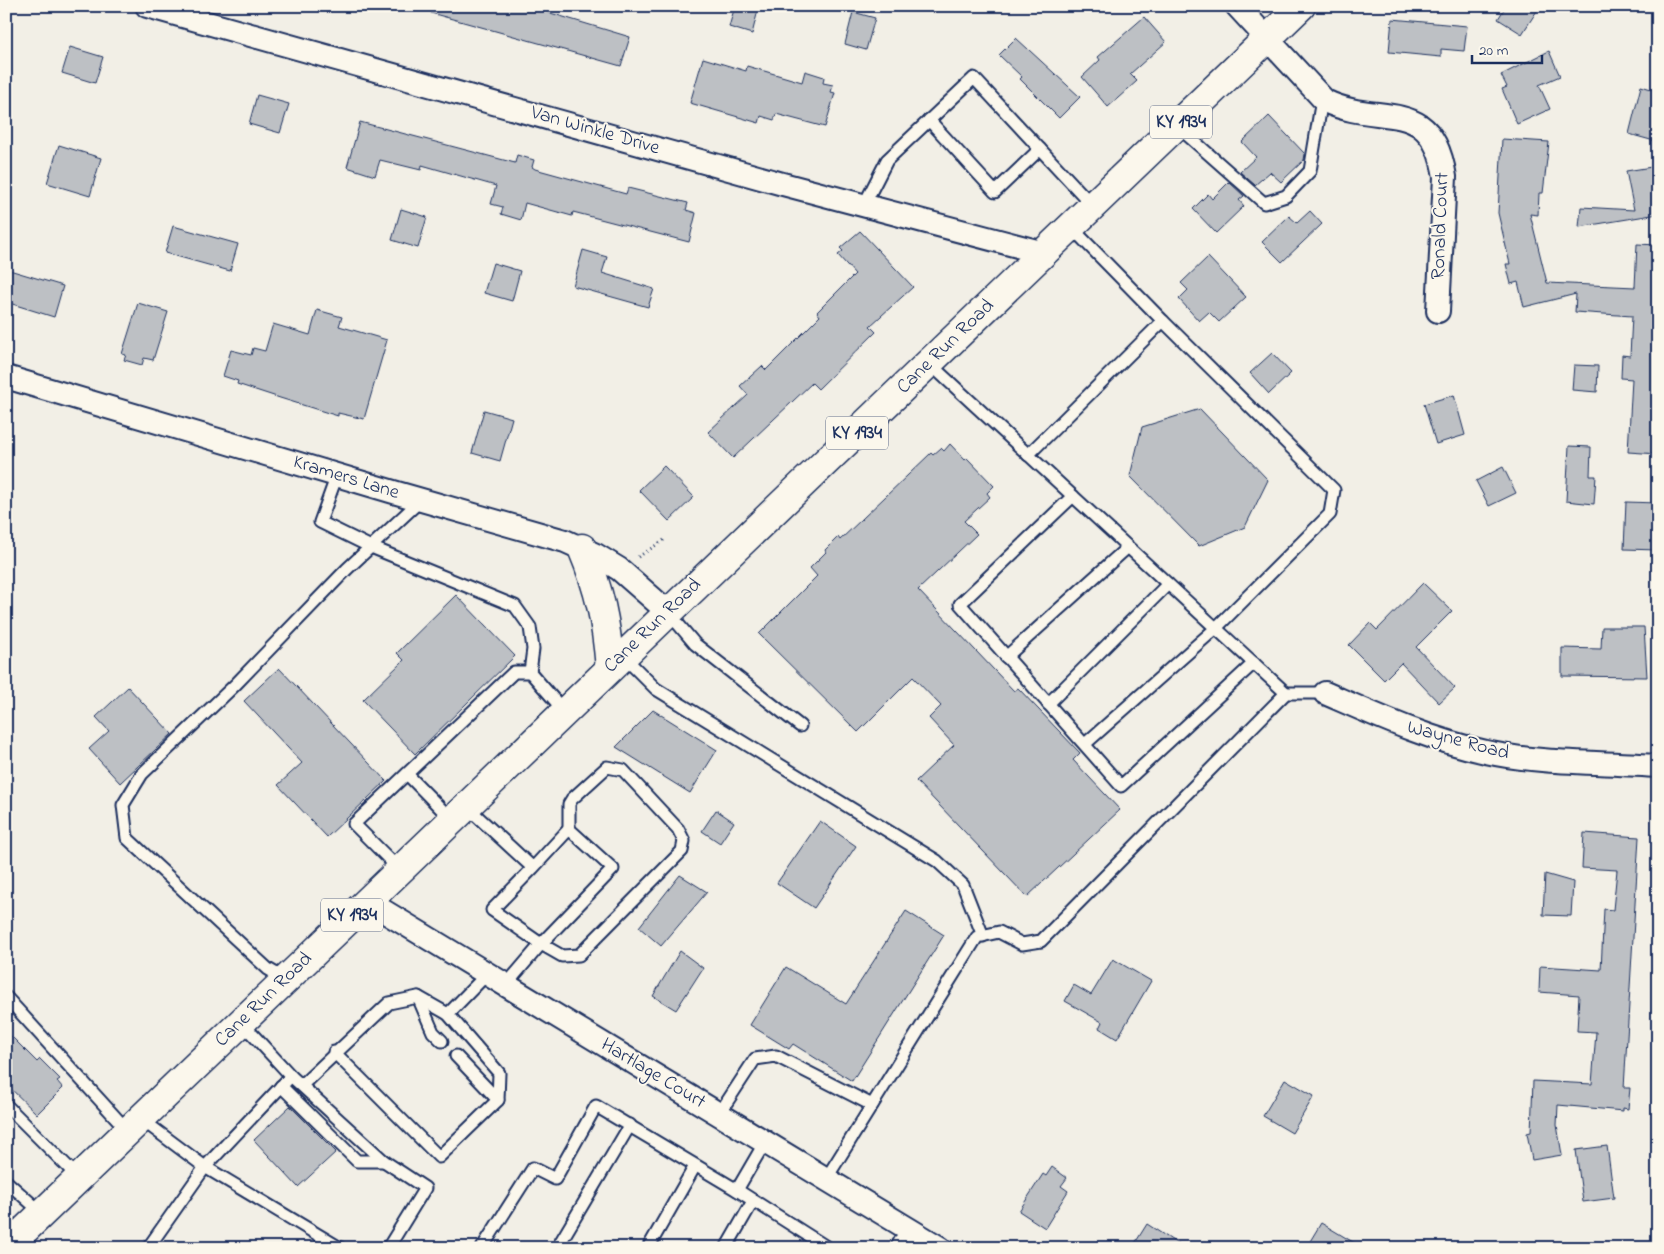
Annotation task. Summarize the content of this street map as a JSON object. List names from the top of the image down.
{
  "streets": {
    "highway": ["KY 1934", "Cane Run Road"],
    "street": [
      "Van Winkle Drive",
      "Ronald Court",
      "Kramers Lane",
      "Wayne Road",
      "Hartlage Court"
    ]
  },
  "crossings": [
    ["Van Winkle Drive", "Cane Run Road"],
    ["Ronald Court", "Cane Run Road"],
    ["Cane Run Road", "Kramers Lane"],
    ["Cane Run Road", "Hartlage Court"]
  ],
  "scale_bar": "20 m"
}
